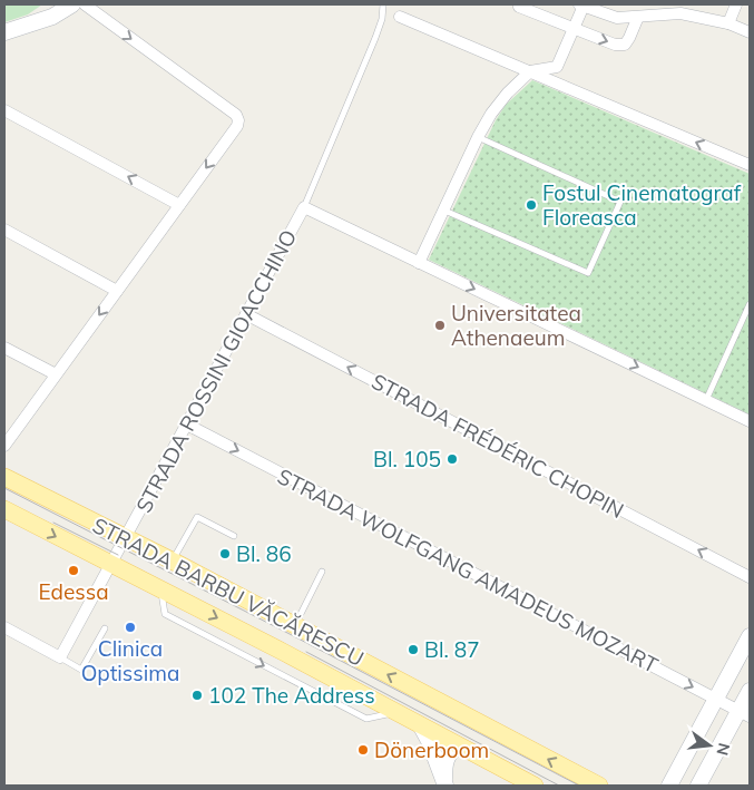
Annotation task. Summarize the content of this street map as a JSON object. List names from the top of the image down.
{
  "streets": {
    "main road": ["STRADA BARBU VĂCĂRESCU"],
    "street": ["STRADA ROSSINI GIOACCHINO", "STRADA FRÉDÉRIC CHOPIN", "STRADA WOLFGANG AMADEUS MOZART"]
  },
  "crossings": [
    ["STRADA ROSSINI GIOACCHINO", "STRADA FRÉDÉRIC CHOPIN"],
    ["STRADA ROSSINI GIOACCHINO", "STRADA WOLFGANG AMADEUS MOZART"],
    ["STRADA ROSSINI GIOACCHINO", "STRADA BARBU VĂCĂRESCU"]
  ],
  "one_way": ["STRADA FRÉDÉRIC CHOPIN", "STRADA WOLFGANG AMADEUS MOZART"],
  "places": [
    "Fostul Cinematograf Floreasca",
    "Universitatea Athenaeum",
    "Bl. 105",
    "Bl. 86",
    "Edessa",
    "Clinica Optissima",
    "Bl. 87",
    "102 The Address",
    "Dönerboom"
  ],
  "north": "right"
}
